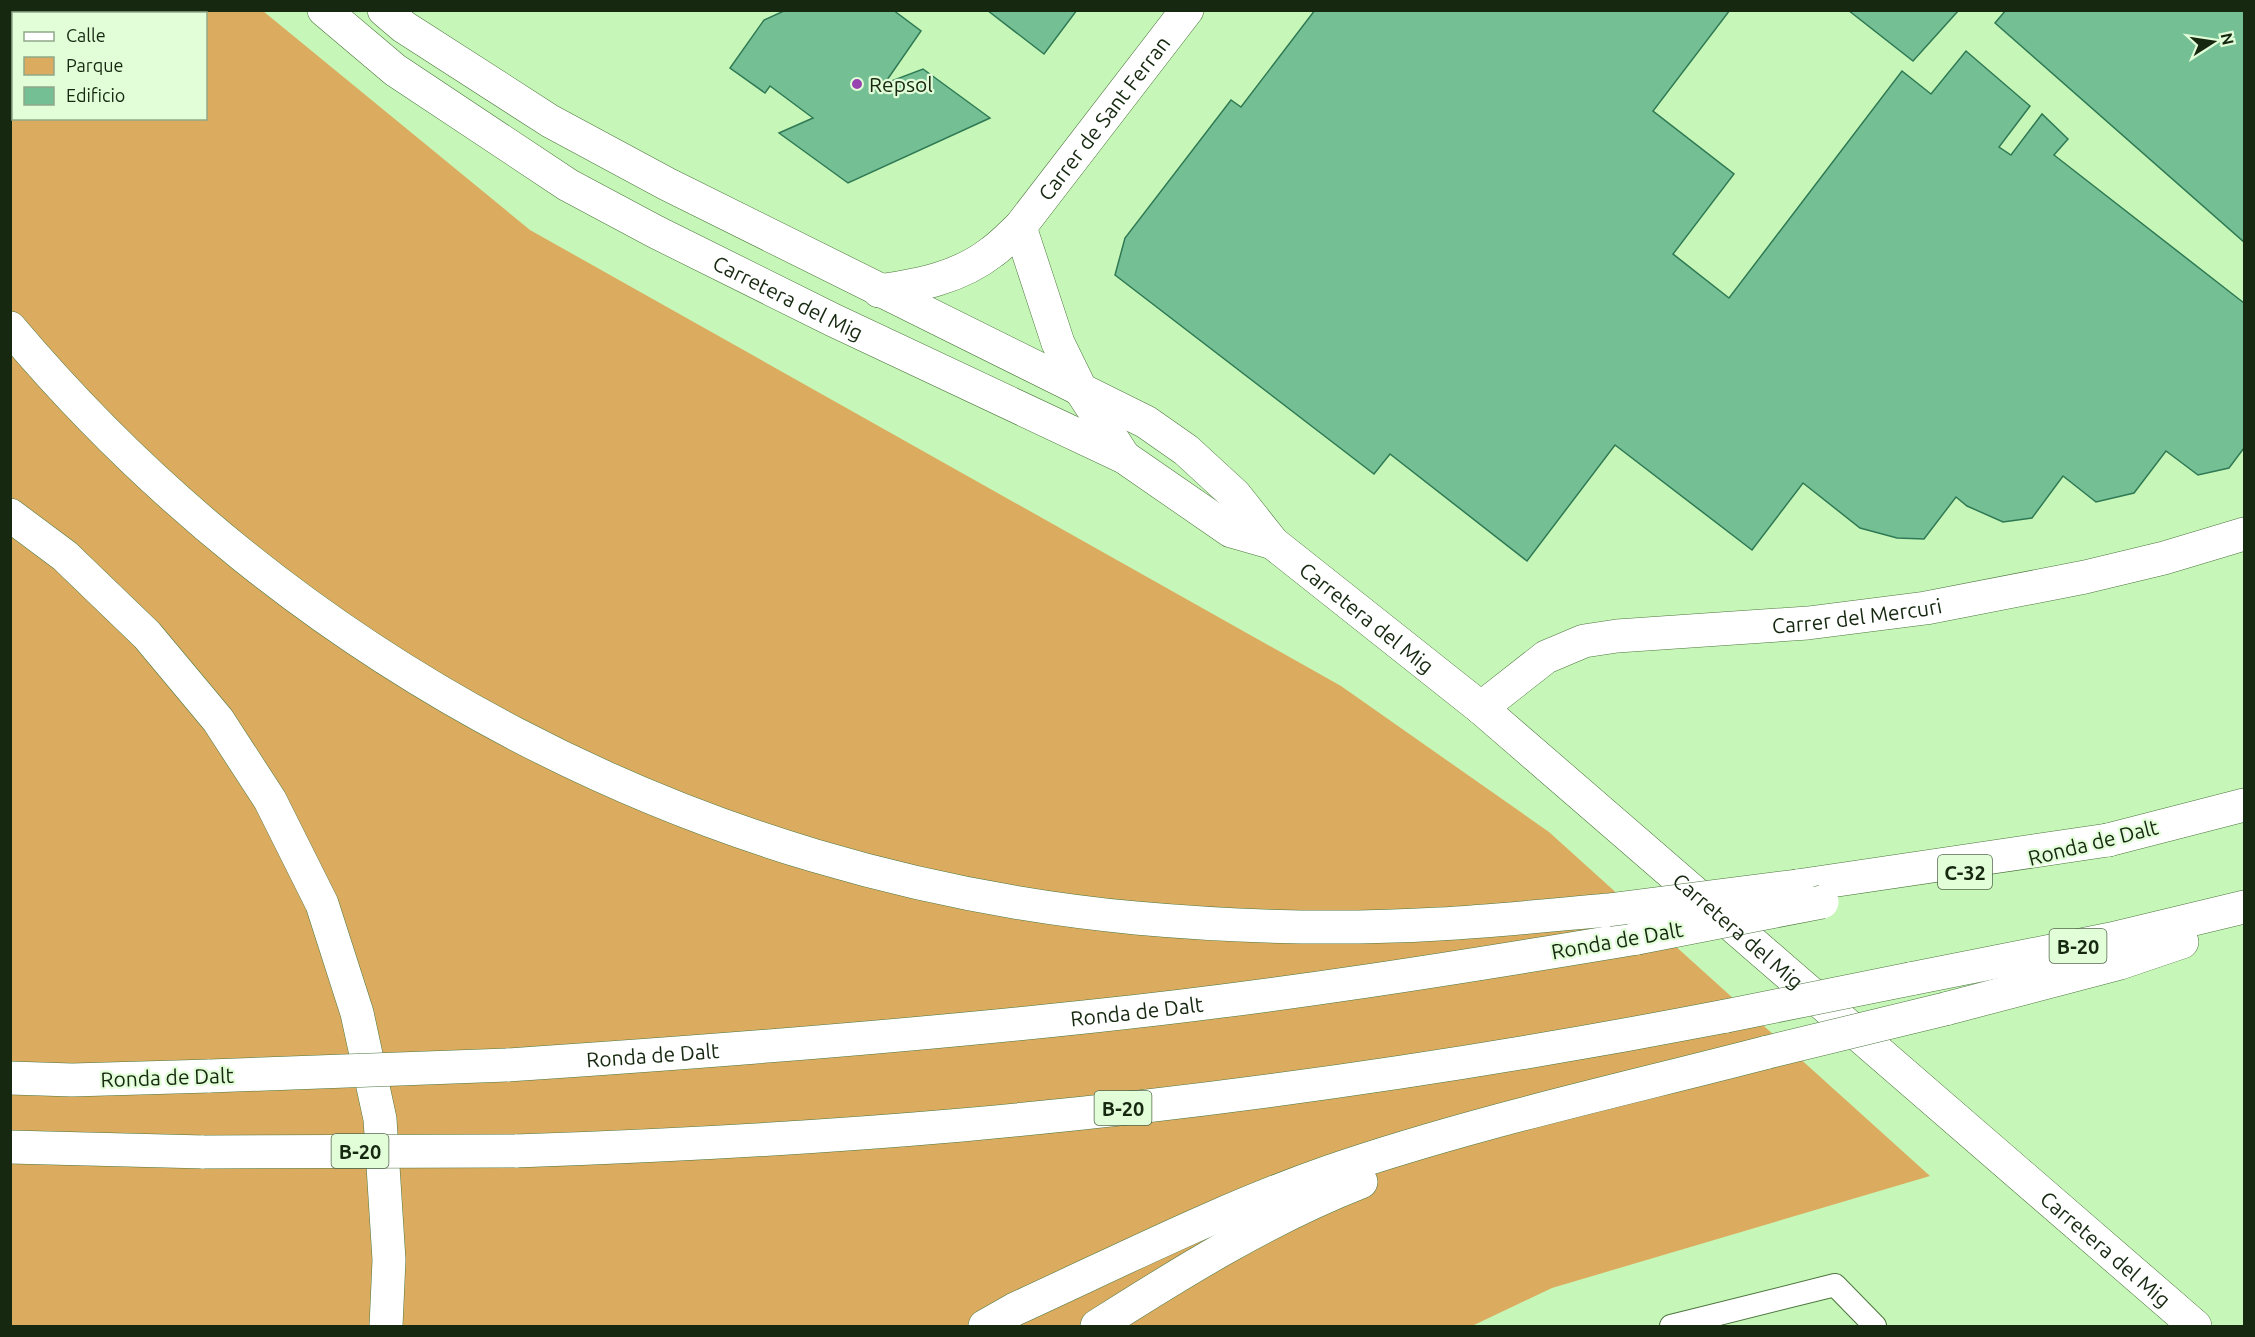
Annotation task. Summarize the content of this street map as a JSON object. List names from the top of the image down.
{
  "streets": {
    "main road": [
      "Carrer de Sant Ferran",
      "Carretera del Mig",
      "Carrer del Mercuri",
      "Ronda de Dalt",
      "C-32",
      "B-20"
    ]
  },
  "crossings": [
    ["Carrer de Sant Ferran", "Carretera del Mig"],
    ["Carretera del Mig", "Carrer del Mercuri"]
  ],
  "places": ["Repsol"],
  "legend": ["Calle", "Parque", "Edificio"],
  "north": "right"
}
